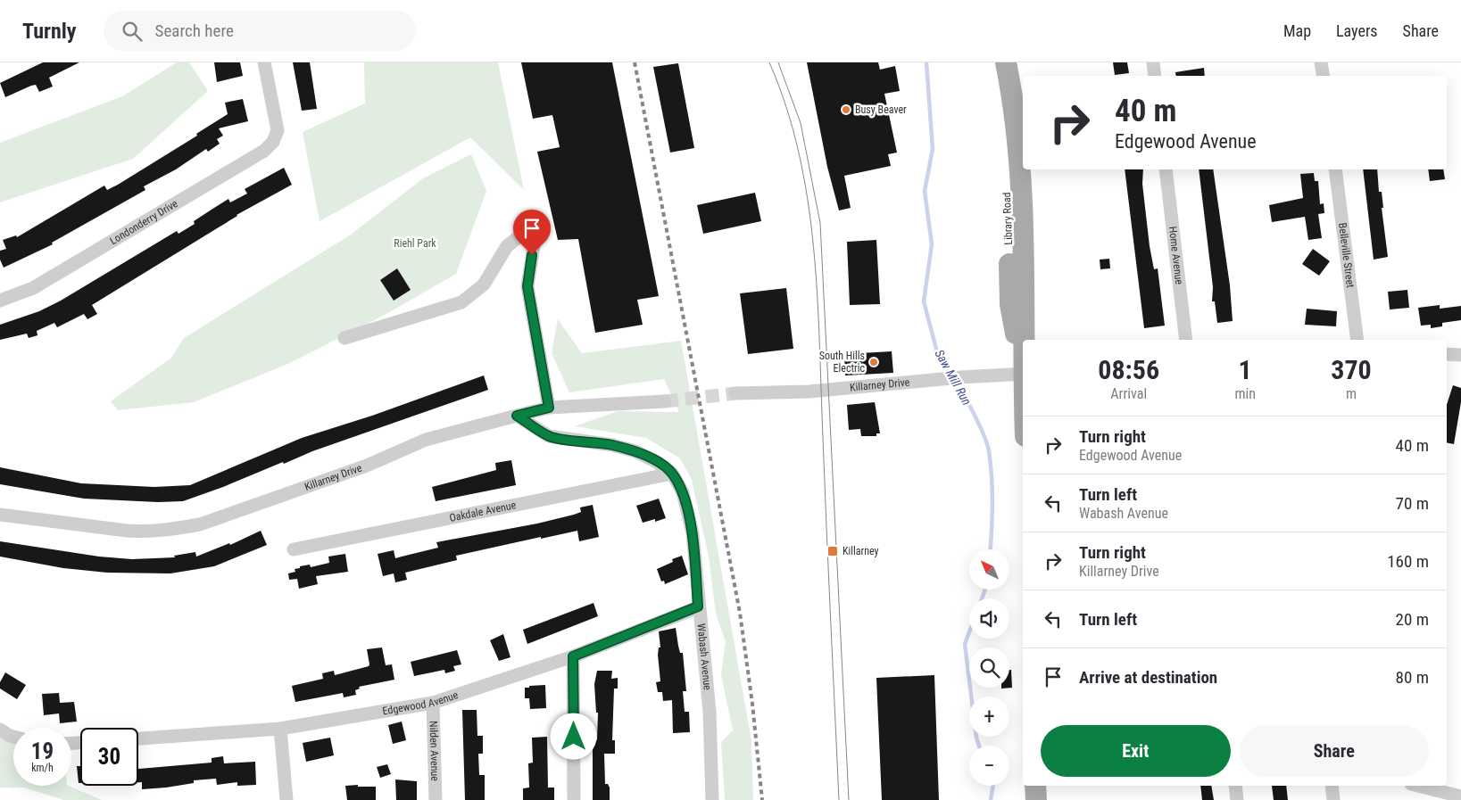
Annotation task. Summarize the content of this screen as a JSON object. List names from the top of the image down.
{
  "streets": {
    "main road": ["Library Road"],
    "street": [
      "Londonderry Drive",
      "Home Avenue",
      "Belleville Street",
      "Killarney Drive",
      "Oakdale Avenue",
      "Wabash Avenue",
      "Edgewood Avenue",
      "Nilden Avenue"
    ]
  },
  "crossings": [
    ["Killarney Drive", "Wabash Avenue"],
    ["Oakdale Avenue", "Wabash Avenue"],
    ["Wabash Avenue", "Edgewood Avenue"],
    ["Edgewood Avenue", "Nilden Avenue"]
  ],
  "water": ["Saw Mill Run"],
  "parks": ["Riehl Park"],
  "places": {
    "other": ["Busy Beaver", "South Hills Electric"],
    "transit": ["Killarney"]
  },
  "north": "top left",
  "page": {
    "header": "Turnly",
    "search": "Search here",
    "nav": ["Map", "Layers", "Share"],
    "turn": ["40 m", "Edgewood Avenue"],
    "eta": [
      "08:56",
      "Arrival",
      "1",
      "min",
      "370",
      "m"
    ],
    "list": [
      {
        "name": "Turn right",
        "note": "Edgewood Avenue",
        "value": "40 m"
      },
      {
        "name": "Turn left",
        "note": "Wabash Avenue",
        "value": "70 m"
      },
      {
        "name": "Turn right",
        "note": "Killarney Drive",
        "value": "160 m"
      },
      {
        "name": "Turn left",
        "value": "20 m"
      },
      {
        "name": "Arrive at destination",
        "value": "80 m"
      }
    ],
    "map_buttons": ["+", "−"],
    "buttons": ["Exit", "Share"],
    "speed": "19 km/h",
    "limit": "30"
  }
}
